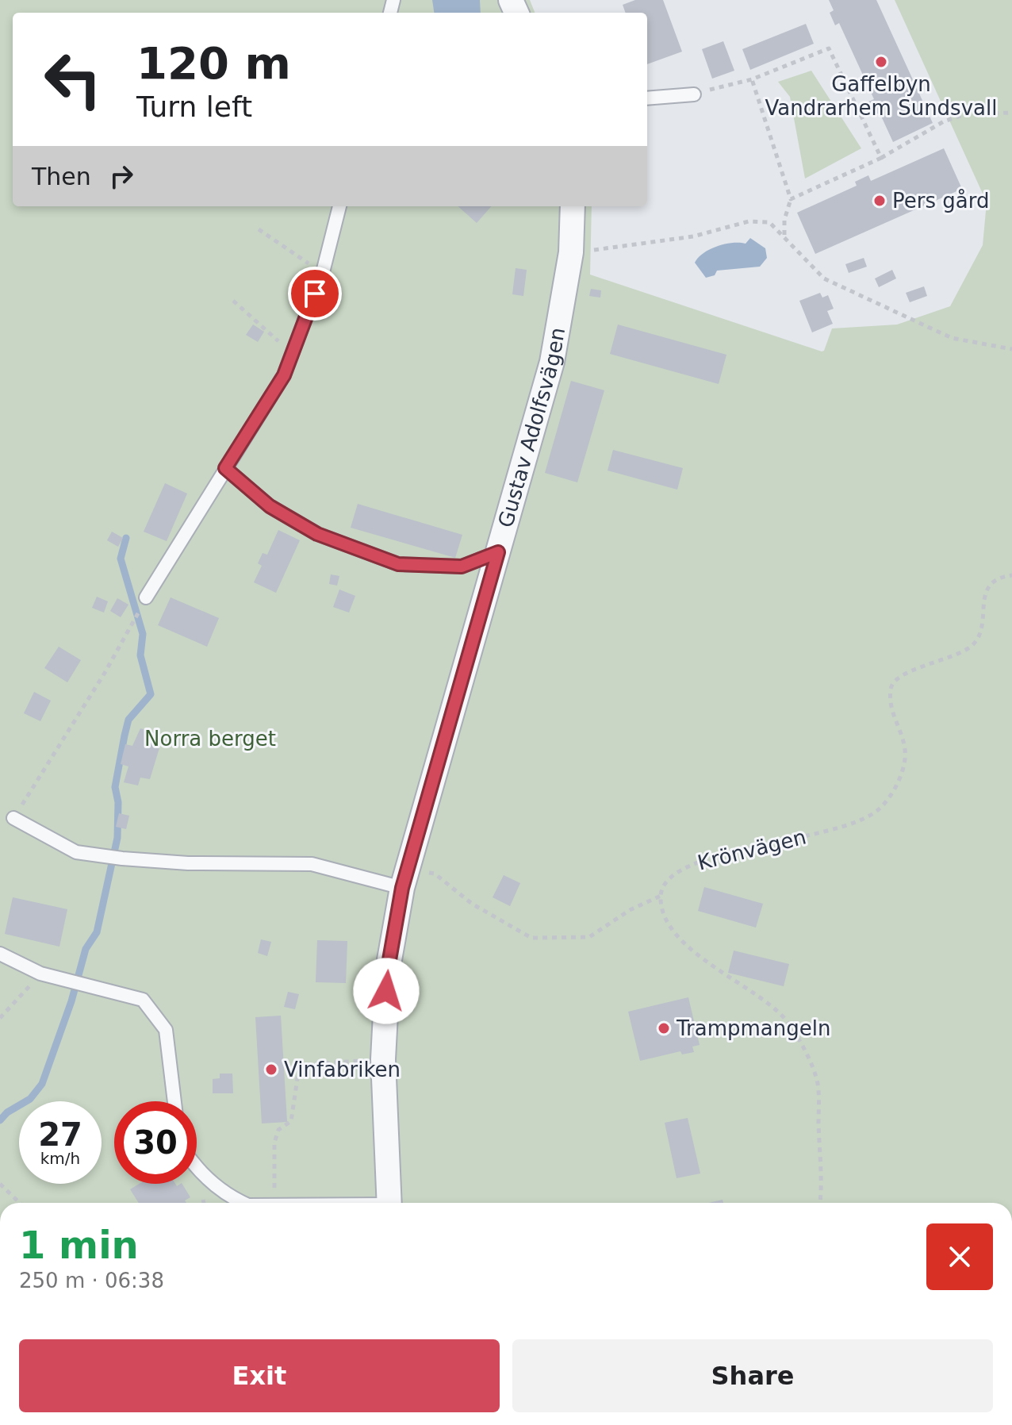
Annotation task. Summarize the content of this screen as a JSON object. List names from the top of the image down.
{
  "streets": {
    "street": ["Gustav Adolfsvägen"],
    "path": ["Krönvägen"]
  },
  "parks": ["Norra berget"],
  "places": [
    "Gaffelbyn Vandrarhem Sundsvall",
    "Pers gård",
    "Trampmangeln",
    "Vinfabriken"
  ],
  "page": {
    "turn": ["120 m", "Turn left"],
    "then": "Then",
    "speed": "27 km/h",
    "limit": "30",
    "heading": ["1 min", "250 m · 06:38"],
    "buttons": ["Exit", "Share"]
  }
}
